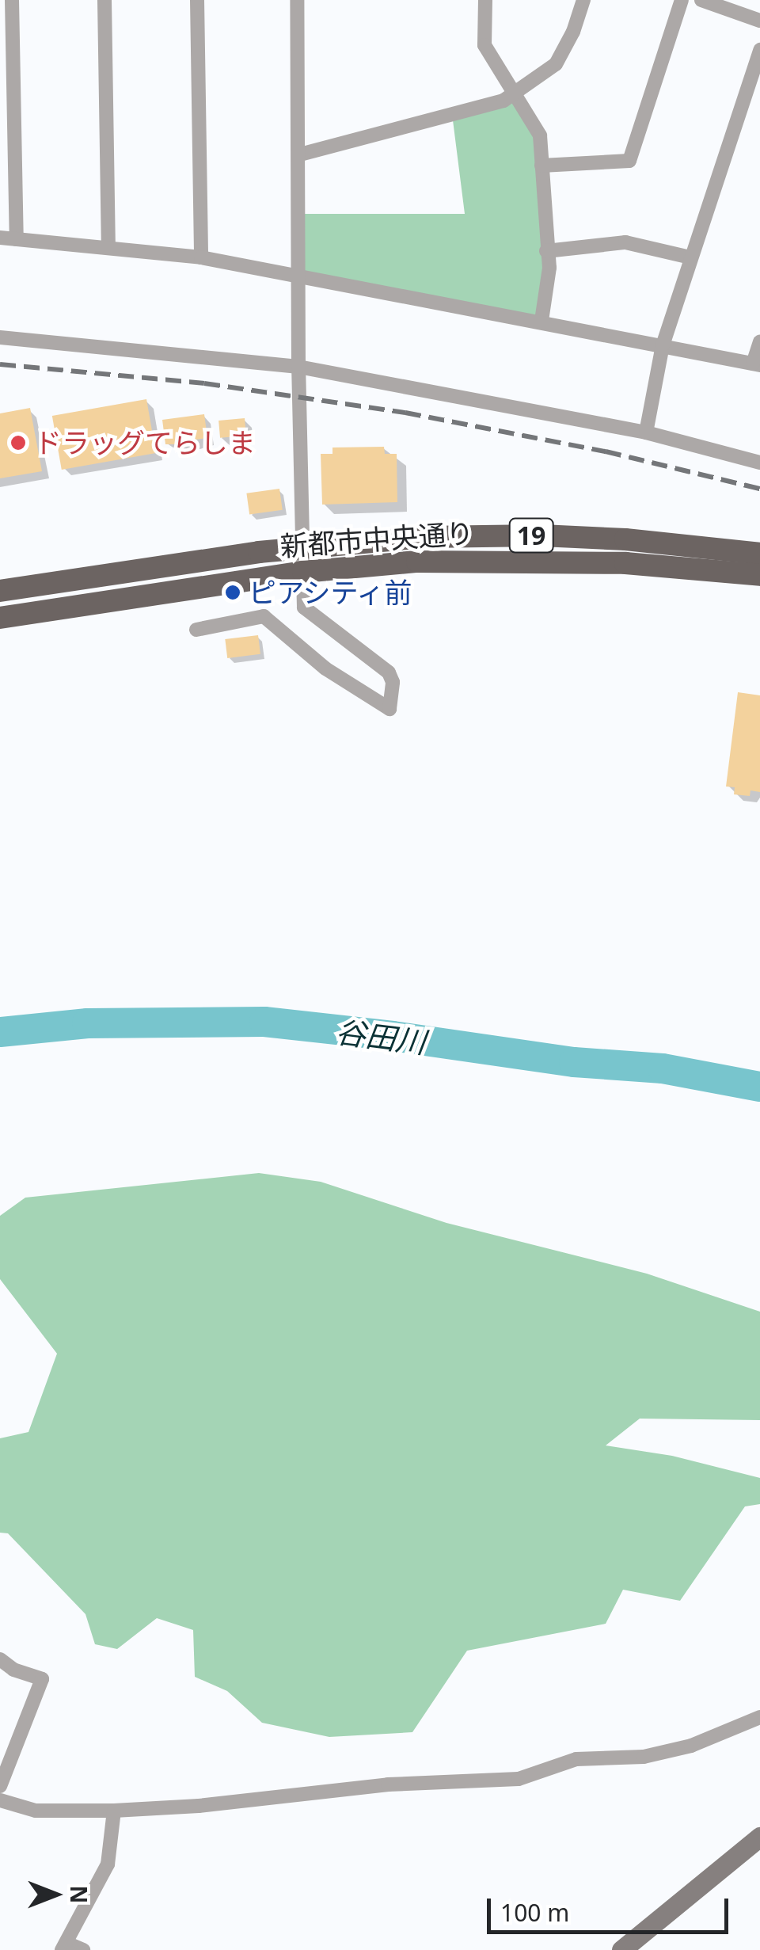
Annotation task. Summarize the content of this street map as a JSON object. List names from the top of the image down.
{
  "streets": {
    "main road": ["19", "新都市中央通り"]
  },
  "water": ["谷田川"],
  "places": ["ドラッグてらしま", "ピアシティ前"],
  "scale_bar": "100 m",
  "north": "right"
}
